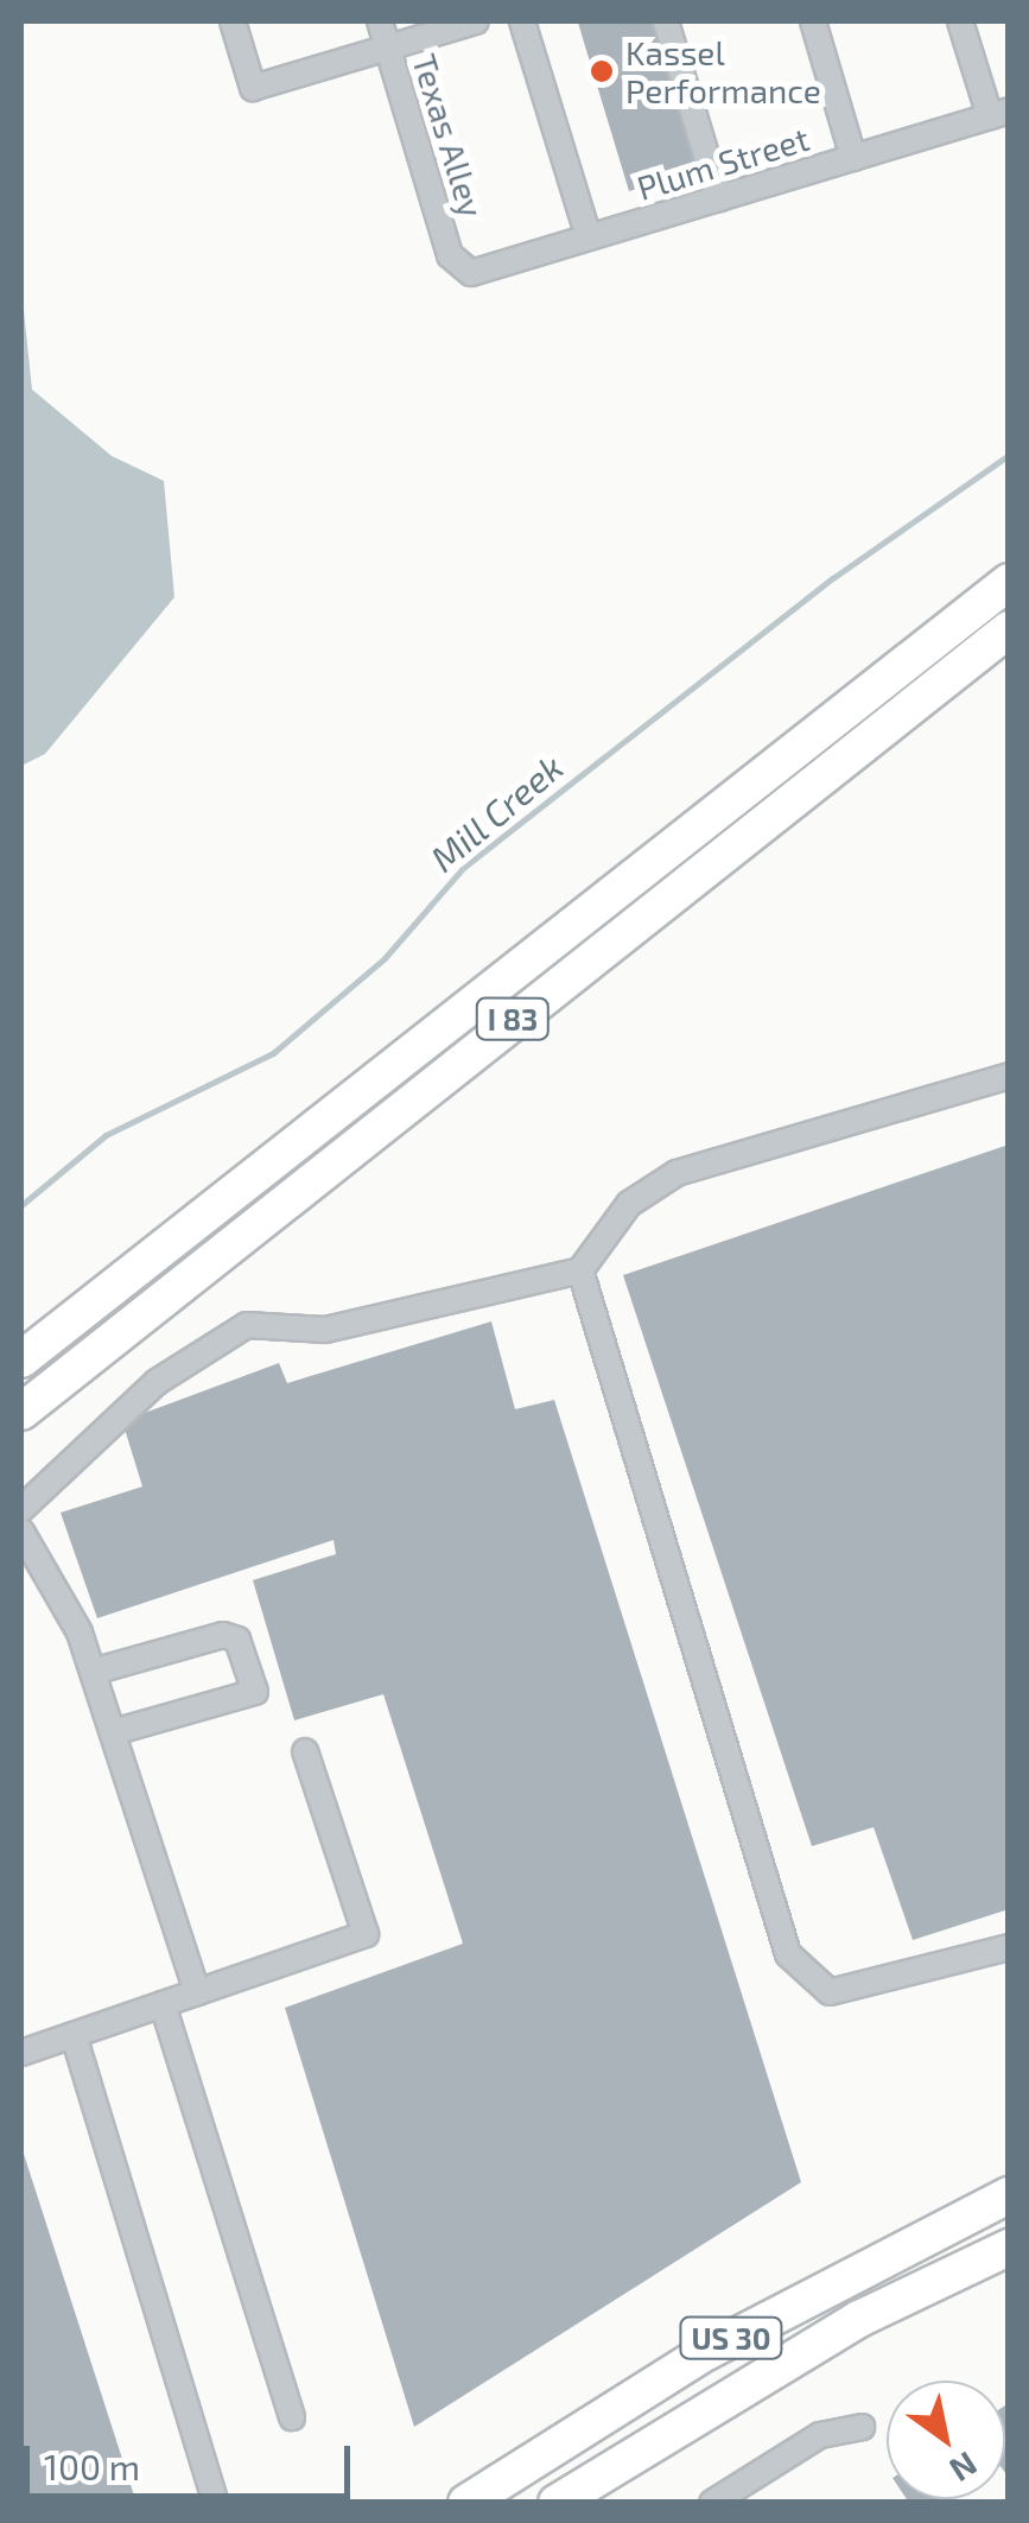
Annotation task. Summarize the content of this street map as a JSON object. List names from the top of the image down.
{
  "streets": {
    "highway": ["I 83", "US 30"],
    "street": ["Texas Alley", "Plum Street"]
  },
  "crossings": [
    ["Texas Alley", "Plum Street"]
  ],
  "water": ["Mill Creek"],
  "places": ["Kassel Performance"],
  "scale_bar": "100 m",
  "north": "bottom right"
}
